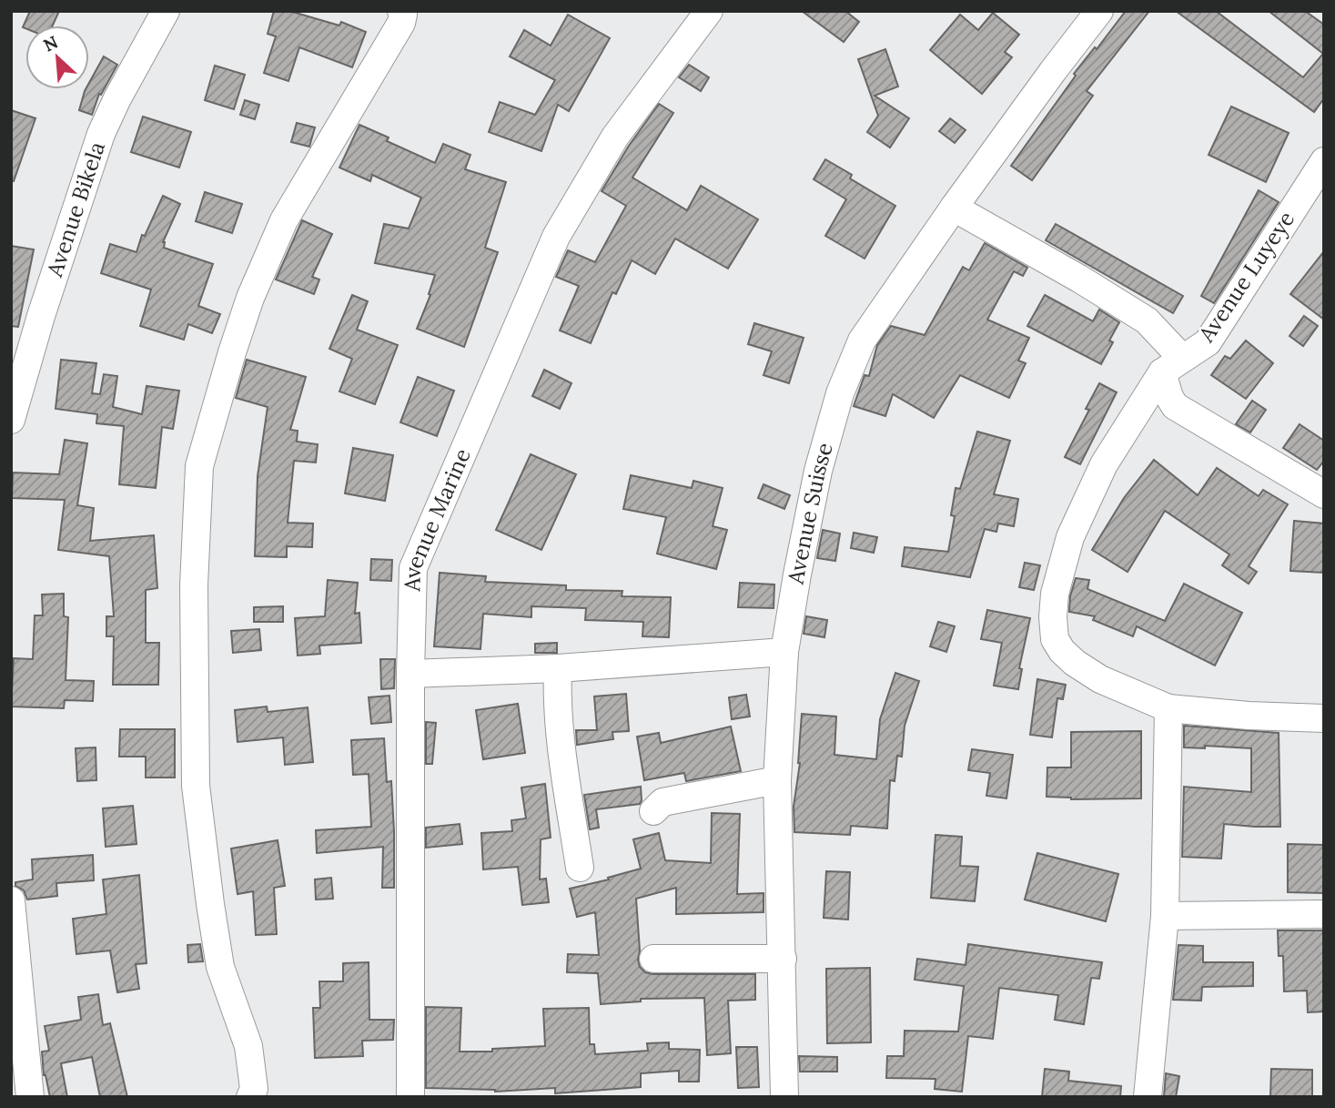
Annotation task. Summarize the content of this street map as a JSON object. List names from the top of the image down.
{
  "streets": {
    "street": [
      "Avenue Bikela",
      "Avenue Luyeye",
      "Avenue Suisse",
      "Avenue Marine"
    ]
  },
  "north": "top left"
}
